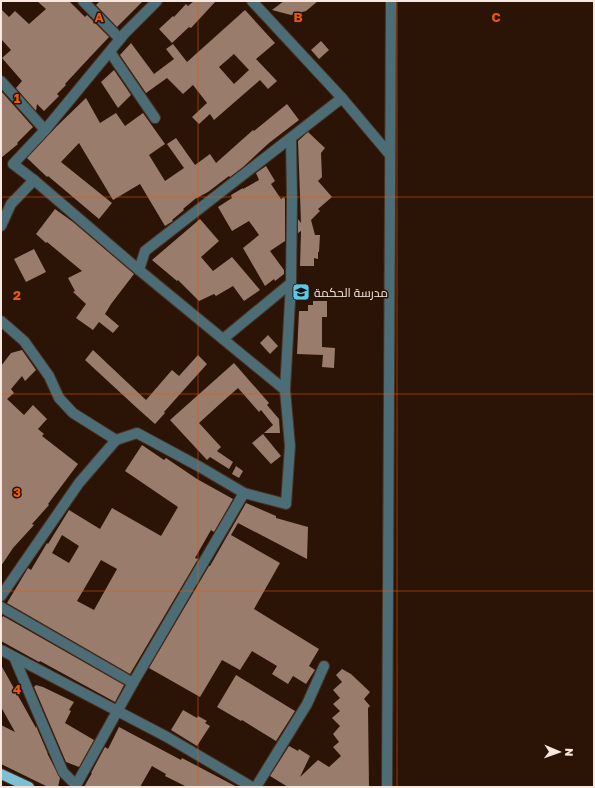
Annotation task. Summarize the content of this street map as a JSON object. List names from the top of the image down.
{
  "places": {
    "school or university": ["مدرسة الحكمة"]
  },
  "north": "right",
  "grid": {
    "columns": ["A", "B", "C"],
    "rows": [
      "1",
      "2",
      "3",
      "4"
    ]
  }
}
